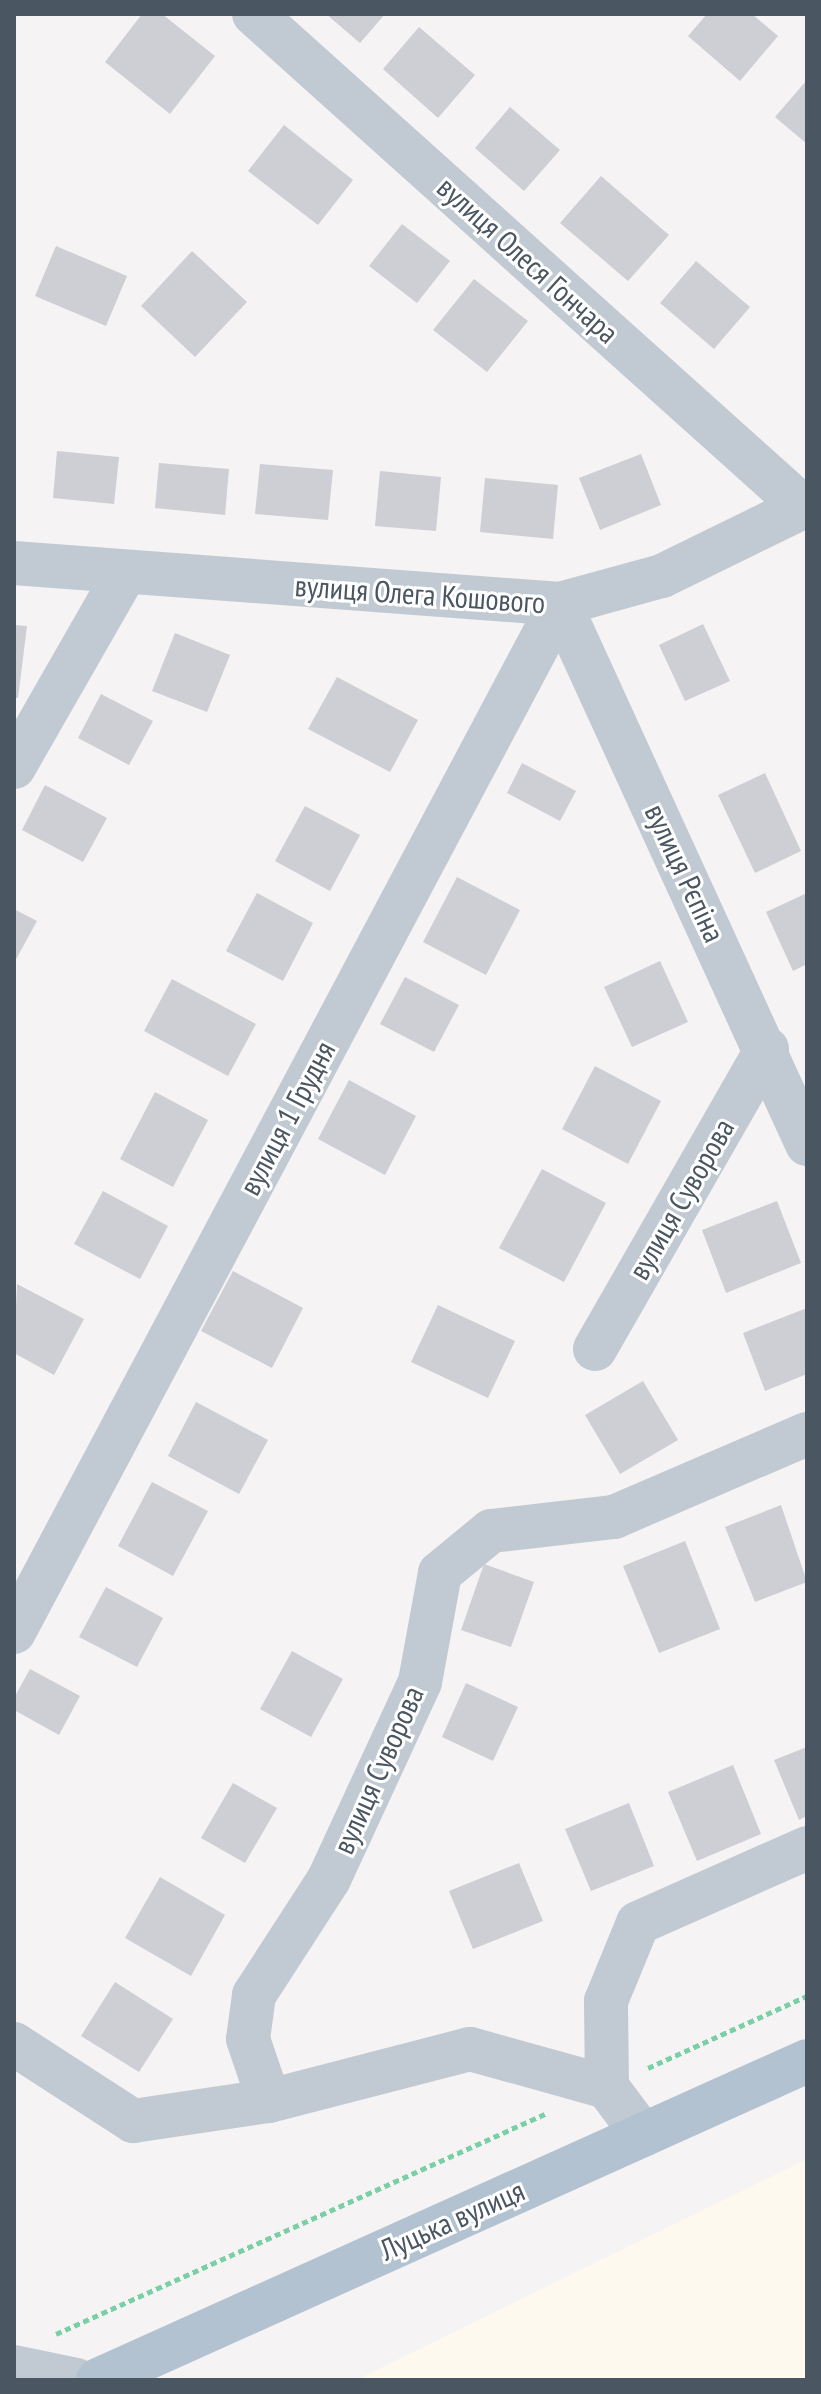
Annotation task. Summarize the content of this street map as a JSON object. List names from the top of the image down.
{
  "streets": {
    "main road": ["Луцька вулиця"],
    "street": [
      "вулиця Олеся Гончара",
      "вулиця Олега Кошового",
      "вулиця Рєпіна",
      "вулиця 1 Грудня",
      "вулиця Суворова"
    ]
  },
  "crossings": [
    ["вулиця Олеся Гончара", "вулиця Олега Кошового"],
    ["вулиця Олега Кошового", "вулиця Рєпіна"],
    ["вулиця Олега Кошового", "вулиця 1 Грудня"],
    ["вулиця Рєпіна", "вулиця 1 Грудня"],
    ["вулиця Рєпіна", "вулиця Суворова"]
  ]
}
